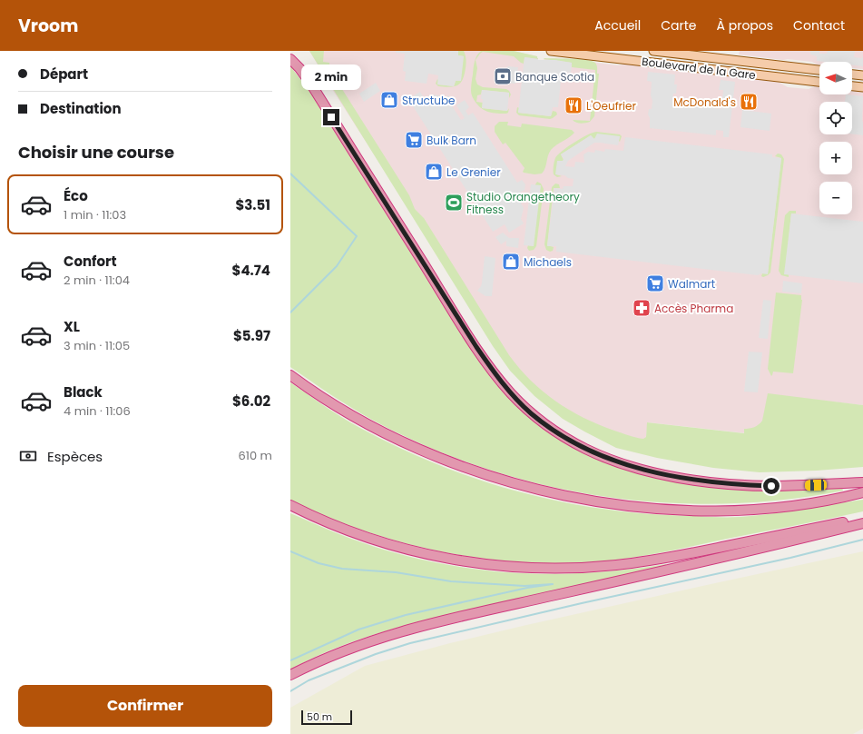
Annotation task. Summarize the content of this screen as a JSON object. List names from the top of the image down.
{
  "streets": {
    "main road": ["Boulevard de la Gare"]
  },
  "places": {
    "bank": ["Banque Scotia"],
    "shop": ["Structube", "Le Grenier", "Michaels"],
    "restaurant": ["McDonald's", "L'Oeufrier"],
    "supermarket": ["Bulk Barn", "Walmart"],
    "sports": ["Studio Orangetheory Fitness"],
    "pharmacy": ["Accès Pharma"]
  },
  "scale_bar": "50 m",
  "north": "left",
  "page": {
    "header": "Vroom",
    "nav": [
      "Accueil",
      "Carte",
      "À propos",
      "Contact"
    ],
    "banner": ["Départ", "Destination"],
    "map_buttons": ["+", "−"],
    "bubble": "2 min",
    "heading": "Choisir une course",
    "list": [
      {
        "name": "Éco",
        "note": "1 min · 11:03",
        "value": "$3.51"
      },
      {
        "name": "Confort",
        "note": "2 min · 11:04",
        "value": "$4.74"
      },
      {
        "name": "XL",
        "note": "3 min · 11:05",
        "value": "$5.97"
      },
      {
        "name": "Black",
        "note": "4 min · 11:06",
        "value": "$6.02"
      }
    ],
    "pay": ["Espèces", "610 m"],
    "buttons": "Confirmer",
    "scale": "50 m"
  }
}
